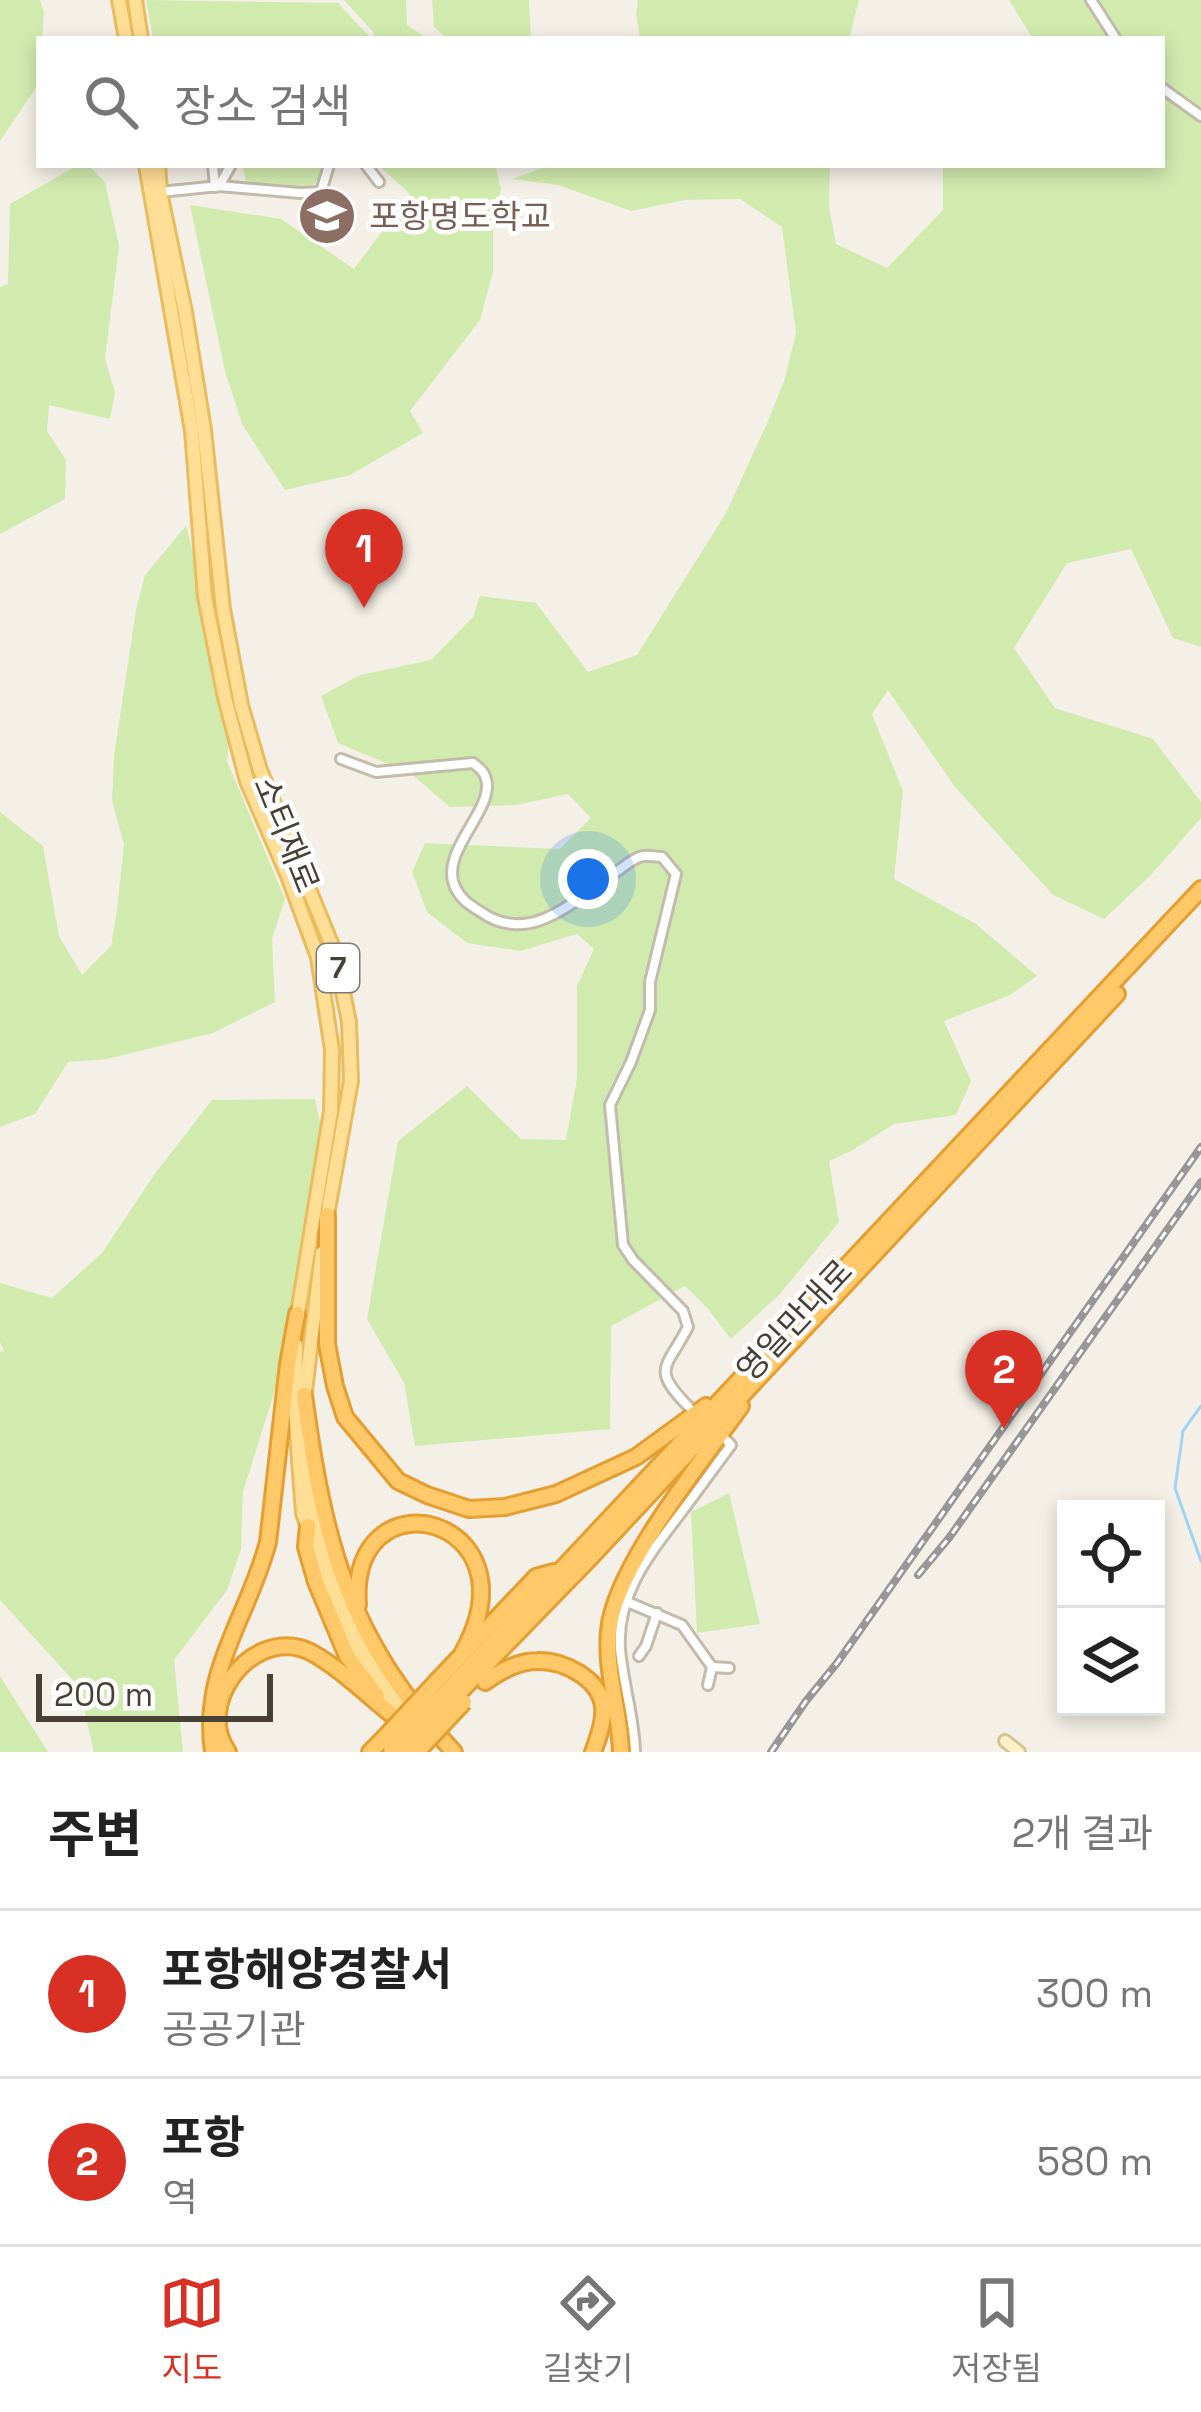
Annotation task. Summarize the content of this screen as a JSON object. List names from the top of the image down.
{
  "streets": {
    "highway": ["영일만대로"],
    "main road": ["소티재로", "7"]
  },
  "places": {
    "school or university": ["포항명도학교"]
  },
  "scale_bar": "200 m",
  "page": {
    "search": "장소 검색",
    "pins": ["1", "2"],
    "scale": "200 m",
    "heading": ["주변", "2개 결과"],
    "list": [
      {
        "mark": "1",
        "name": "포항해양경찰서",
        "note": "공공기관",
        "value": "300 m"
      },
      {
        "mark": "2",
        "name": "포항",
        "note": "역",
        "value": "580 m"
      }
    ],
    "nav": ["지도", "길찾기", "저장됨"]
  }
}
